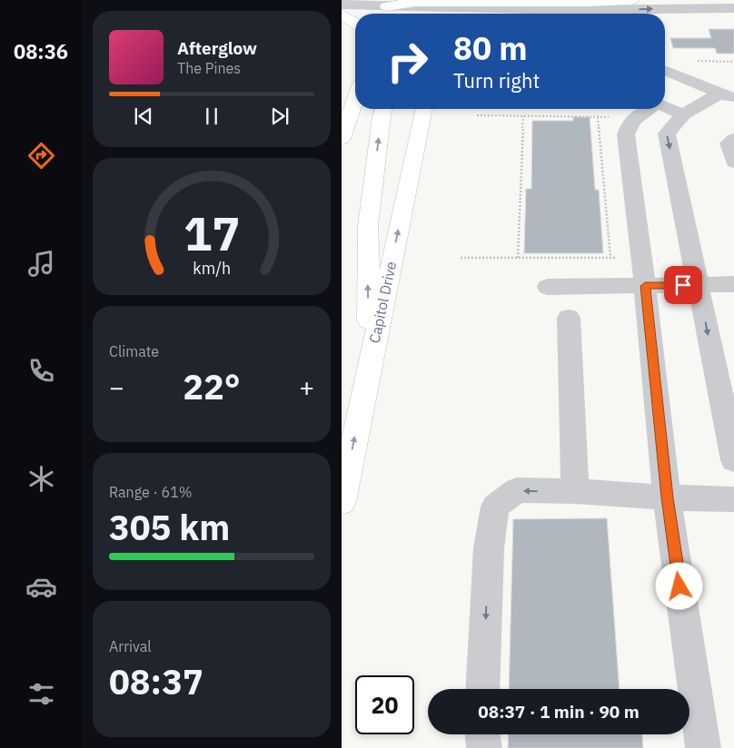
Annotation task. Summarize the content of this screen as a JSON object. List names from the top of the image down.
{
  "streets": {
    "main road": ["Capitol Drive"]
  },
  "page": {
    "tabs": "08:36",
    "turn": ["80 m", "Turn right"],
    "song": ["Afterglow", "The Pines"],
    "tile": [
      "Climate",
      ["Range · 61%", "305 km"],
      ["Arrival", "08:37"]
    ],
    "heat": ["−", "22°", "+"],
    "limit": "20",
    "trip": "08:37 · 1 min · 90 m",
    "gauge": ["17", "km/h"]
  }
}
